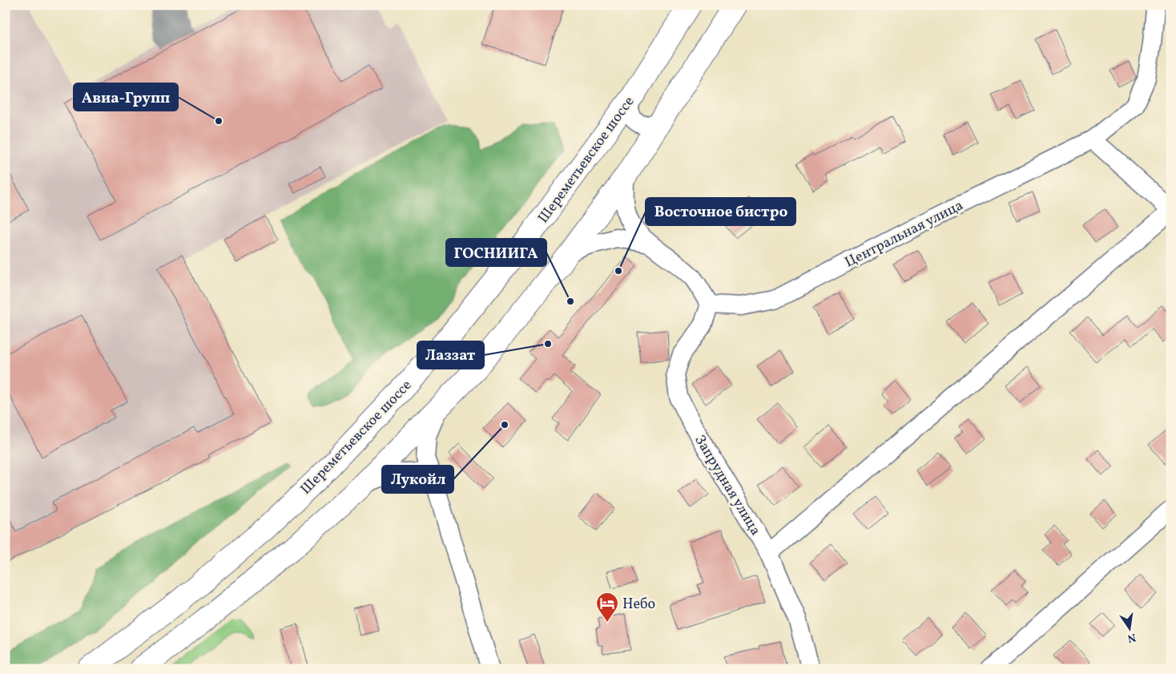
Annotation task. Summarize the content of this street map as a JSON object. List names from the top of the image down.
{
  "streets": {
    "main road": ["Шереметьевское шоссе"],
    "street": ["Центральная улица", "Запрудная улица"]
  },
  "crossings": [
    ["Центральная улица", "Запрудная улица"]
  ],
  "places": {
    "other": [
      "Авиа-Групп",
      "Восточное бистро",
      "ГОСНИИГА",
      "Лаззат",
      "Лукойл"
    ],
    "hotel": ["Небо"]
  },
  "north": "bottom"
}
